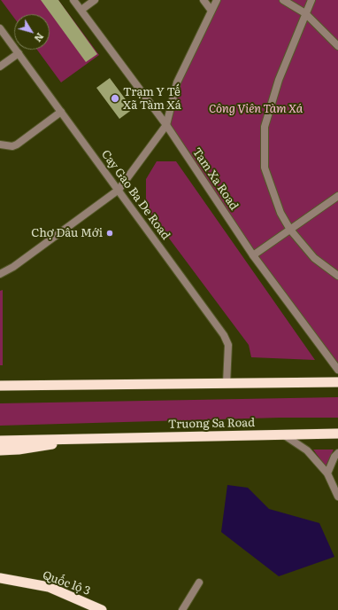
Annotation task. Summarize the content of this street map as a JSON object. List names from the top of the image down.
{
  "streets": {
    "highway": ["Truong Sa Road", "Quốc lộ 3"],
    "street": ["Tam Xa Road", "Cay Gao Ba De Road"]
  },
  "parks": ["Công Viên Tàm Xá"],
  "places": ["Trạm Y Tế Xã Tàm Xá", "Chợ Dâu Mới"],
  "north": "bottom right"
}
